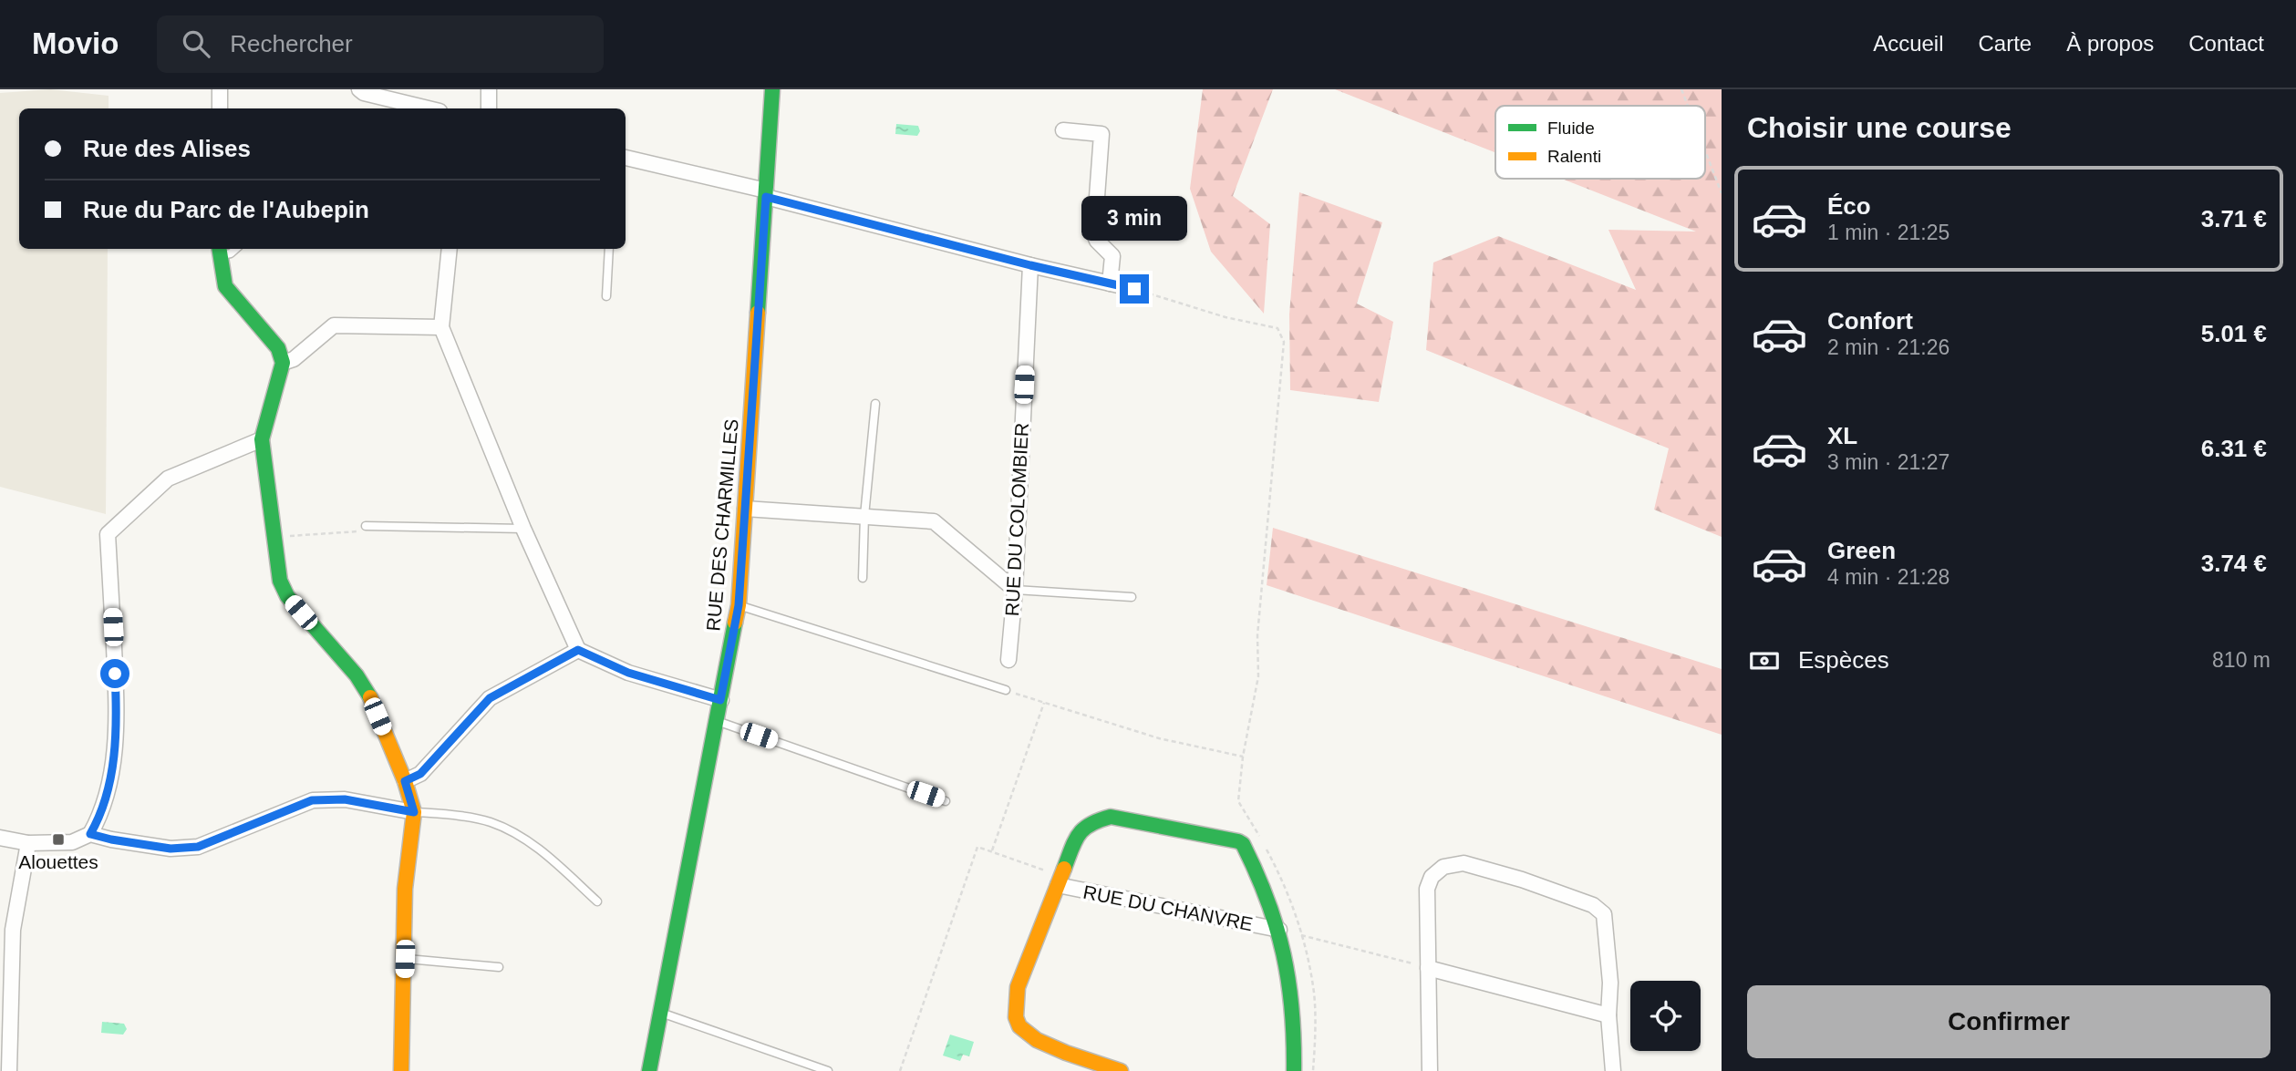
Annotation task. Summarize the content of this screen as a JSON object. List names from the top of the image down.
{
  "streets": {
    "street": ["RUE DU COLOMBIER", "RUE DES CHARMILLES", "RUE DU CHANVRE"]
  },
  "places": {
    "transit": ["Alouettes"]
  },
  "legend": ["Fluide", "Ralenti"],
  "page": {
    "header": "Movio",
    "search": "Rechercher",
    "nav": [
      "Accueil",
      "Carte",
      "À propos",
      "Contact"
    ],
    "heading": "Choisir une course",
    "banner": ["Rue des Alises", "Rue du Parc de l'Aubepin"],
    "list": [
      {
        "name": "Éco",
        "note": "1 min · 21:25",
        "value": "3.71 €"
      },
      {
        "name": "Confort",
        "note": "2 min · 21:26",
        "value": "5.01 €"
      },
      {
        "name": "XL",
        "note": "3 min · 21:27",
        "value": "6.31 €"
      },
      {
        "name": "Green",
        "note": "4 min · 21:28",
        "value": "3.74 €"
      }
    ],
    "bubble": "3 min",
    "pay": ["Espèces", "810 m"],
    "buttons": "Confirmer"
  }
}
